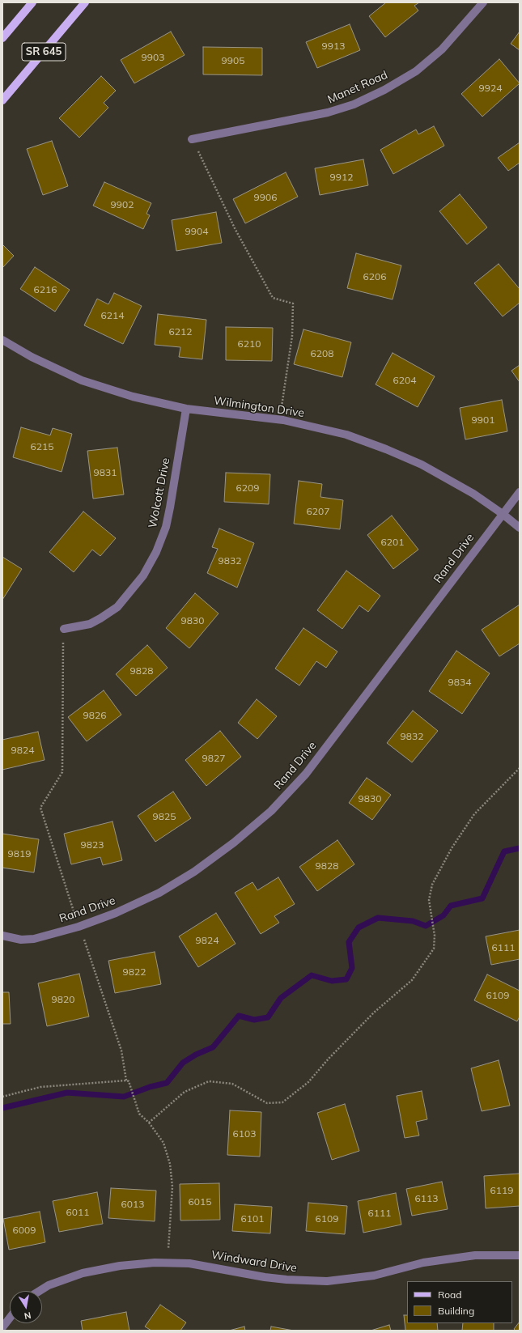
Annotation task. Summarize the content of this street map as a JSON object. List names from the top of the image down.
{
  "streets": {
    "main road": ["SR 645"],
    "street": [
      "Manet Road",
      "Wilmington Drive",
      "Wolcott Drive",
      "Rand Drive",
      "Windward Drive"
    ]
  },
  "crossings": [
    ["Wilmington Drive", "Wolcott Drive"],
    ["Wilmington Drive", "Rand Drive"]
  ],
  "house_numbers": [
    "9913",
    "9903",
    "9905",
    "9924",
    "9912",
    "9906",
    "9902",
    "9904",
    "6206",
    "6216",
    "6214",
    "6212",
    "6210",
    "6208",
    "6204",
    "9901",
    "6215",
    "9831",
    "6209",
    "6207",
    "6201",
    "9832",
    "9830",
    "9828",
    "9834",
    "9826",
    "9832",
    "9824",
    "9827",
    "9830",
    "9825",
    "9823",
    "9819",
    "9828",
    "9824",
    "6111",
    "9822",
    "6109",
    "9820",
    "6103",
    "6119",
    "6113",
    "6015",
    "6013",
    "6011",
    "6111",
    "6101",
    "6109",
    "6009"
  ],
  "legend": ["Road", "Building"],
  "north": "bottom"
}
